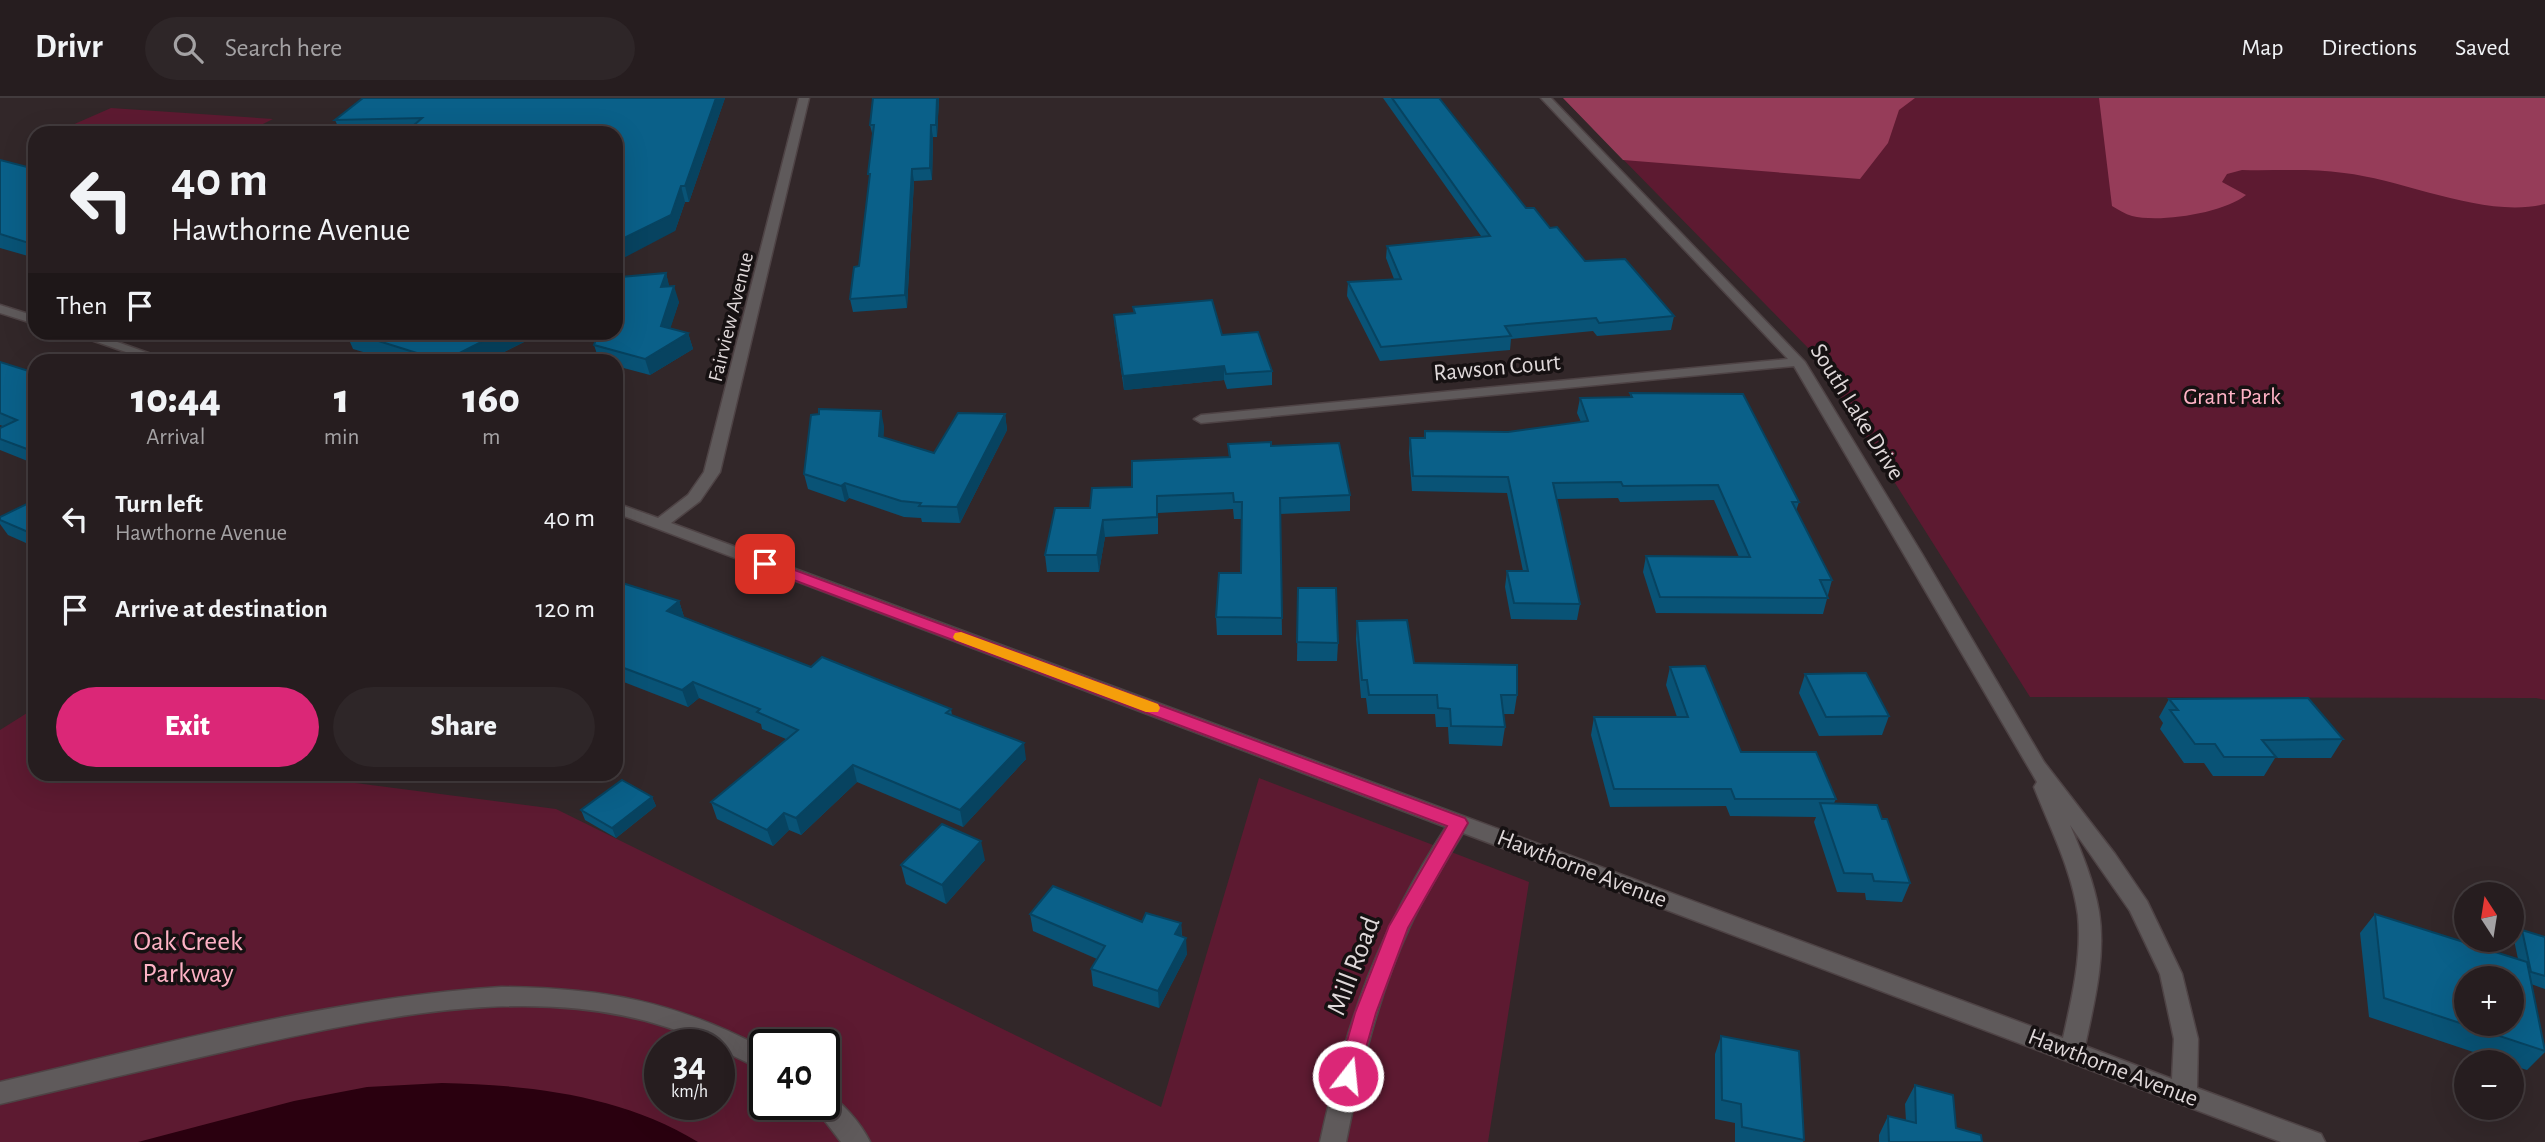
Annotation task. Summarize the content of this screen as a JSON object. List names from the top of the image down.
{
  "streets": {
    "street": [
      "Fairview Avenue",
      "Rawson Court",
      "South Lake Drive",
      "Hawthorne Avenue",
      "Mill Road"
    ]
  },
  "crossings": [
    ["Fairview Avenue", "Hawthorne Avenue"],
    ["Rawson Court", "South Lake Drive"],
    ["South Lake Drive", "Hawthorne Avenue"],
    ["Hawthorne Avenue", "Mill Road"]
  ],
  "parks": ["Grant Park", "Oak Creek Parkway"],
  "north": "top",
  "page": {
    "header": "Drivr",
    "search": "Search here",
    "nav": ["Map", "Directions", "Saved"],
    "turn": ["40 m", "Hawthorne Avenue"],
    "then": "Then",
    "eta": [
      "10:44",
      "Arrival",
      "1",
      "min",
      "160",
      "m"
    ],
    "list": [
      {
        "name": "Turn left",
        "note": "Hawthorne Avenue",
        "value": "40 m"
      },
      {
        "name": "Arrive at destination",
        "value": "120 m"
      }
    ],
    "buttons": ["Exit", "Share"],
    "map_buttons": ["+", "−"],
    "speed": "34 km/h",
    "limit": "40"
  }
}
